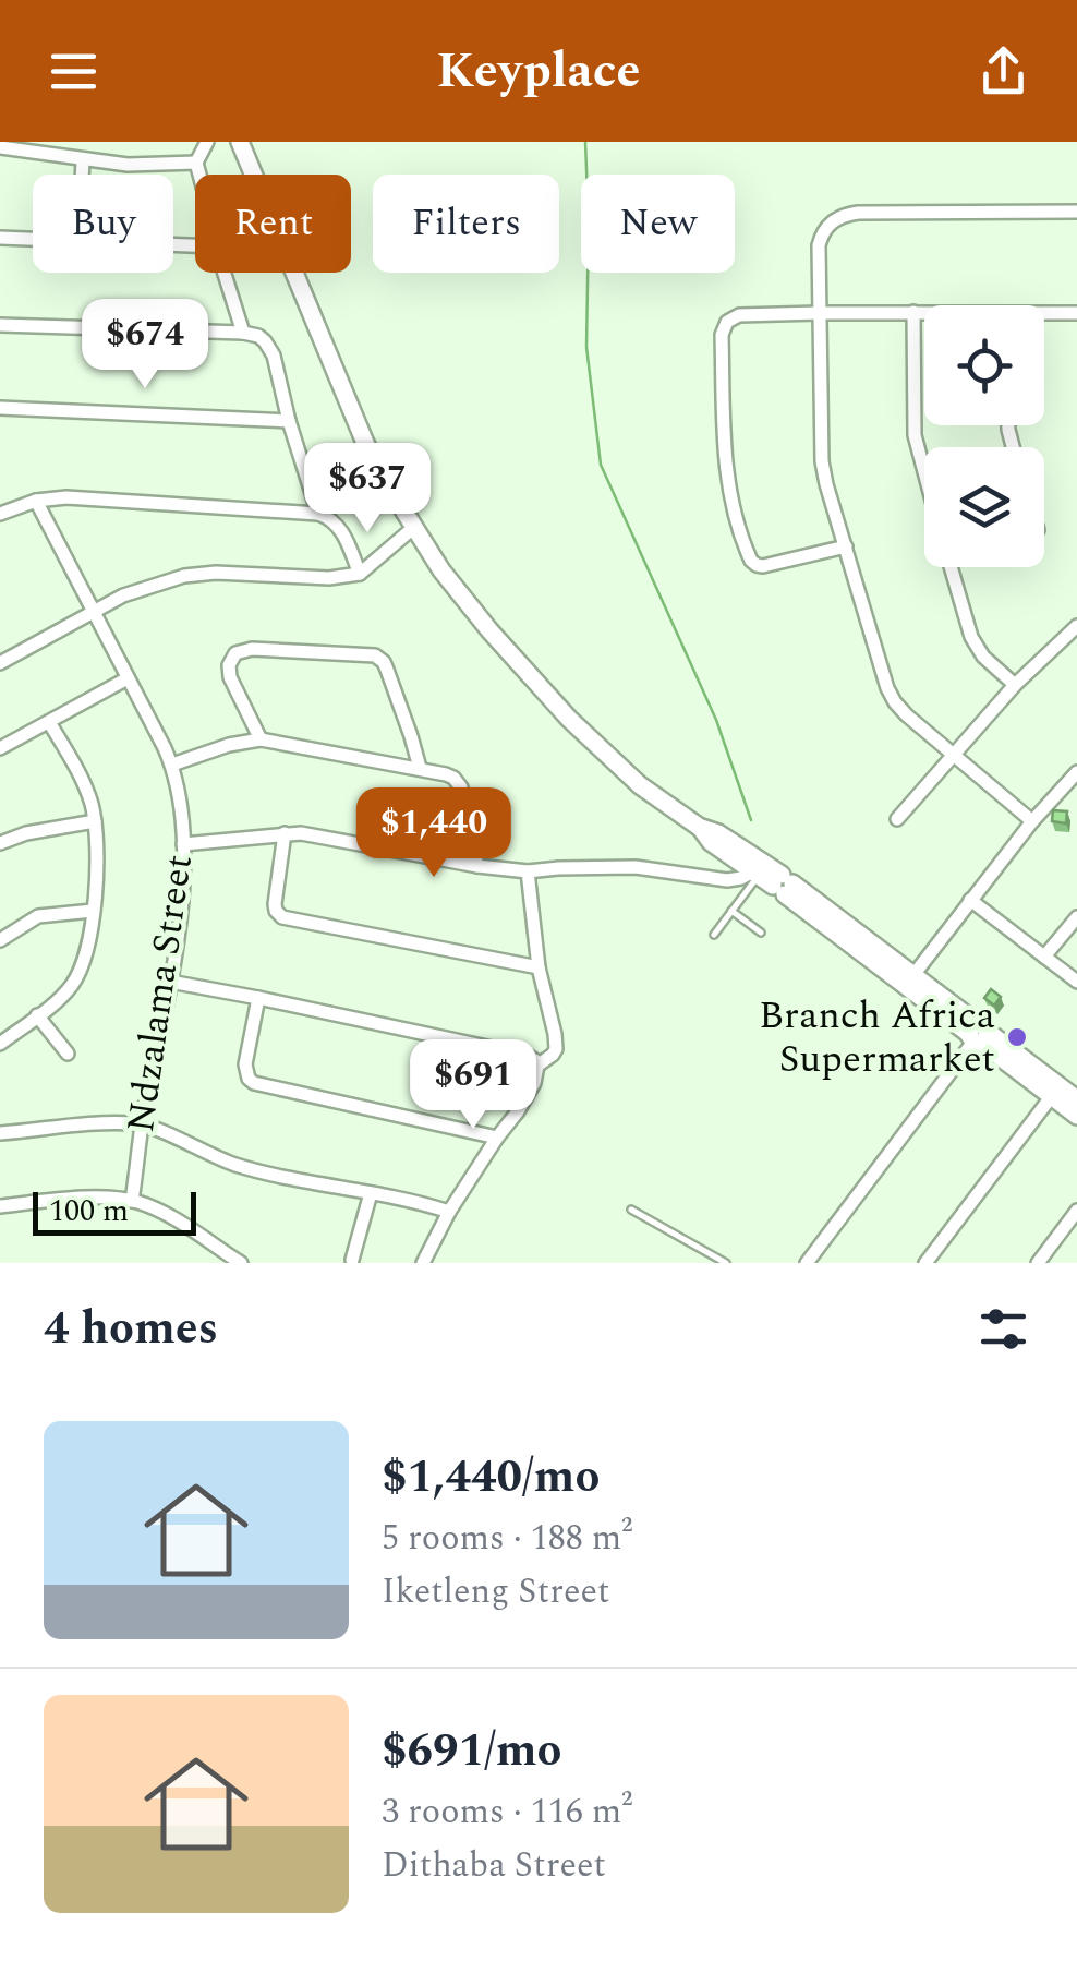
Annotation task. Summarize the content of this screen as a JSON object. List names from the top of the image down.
{
  "streets": {
    "street": ["Ndzalama Street"]
  },
  "places": ["Branch Africa Supermarket"],
  "scale_bar": "100 m",
  "page": {
    "header": "Keyplace",
    "chip": [
      "Buy",
      "Rent",
      "Filters",
      "New"
    ],
    "price": [
      "$674",
      "$637",
      "$1,440",
      "$691"
    ],
    "scale": "100 m",
    "heading": "4 homes",
    "list": [
      {
        "name": "$1,440/mo",
        "note": "5 rooms · 188 m² · Iketleng Street"
      },
      {
        "name": "$691/mo",
        "note": "3 rooms · 116 m² · Dithaba Street"
      }
    ]
  }
}
